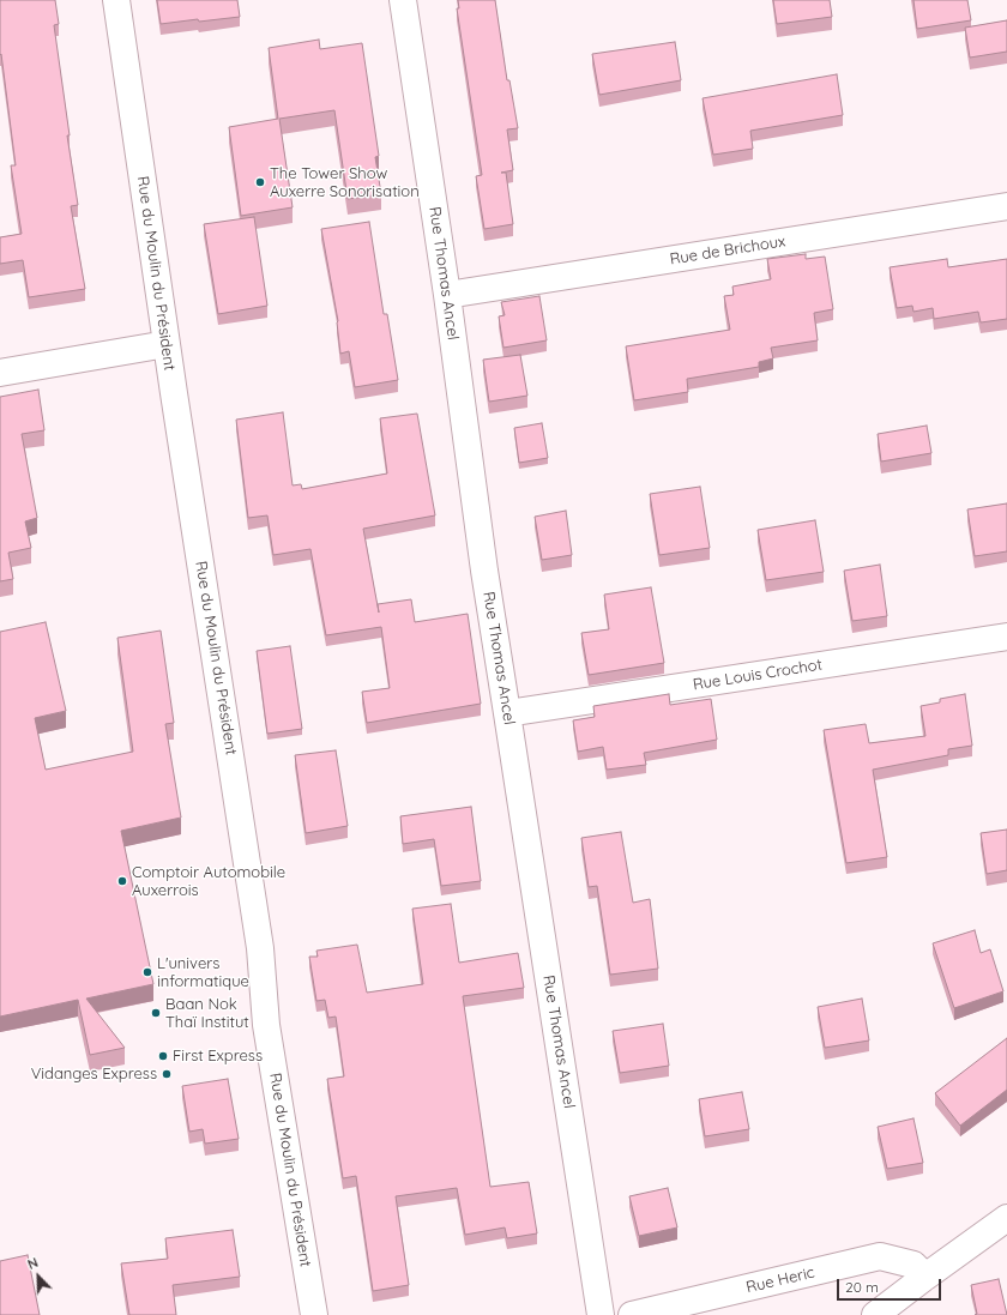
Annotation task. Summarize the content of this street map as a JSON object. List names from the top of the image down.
{
  "streets": {
    "street": [
      "Rue de Brichoux",
      "Rue du Moulin du Président",
      "Rue Thomas Ancel",
      "Rue Louis Crochot",
      "Rue Heric"
    ]
  },
  "crossings": [
    ["Rue de Brichoux", "Rue Thomas Ancel"],
    ["Rue Thomas Ancel", "Rue Louis Crochot"]
  ],
  "places": [
    "The Tower Show Auxerre Sonorisation",
    "Comptoir Automobile Auxerrois",
    "L'univers informatique",
    "Baan Nok Thaï Institut",
    "First Express",
    "Vidanges Express"
  ],
  "scale_bar": "20 m",
  "north": "top left"
}
